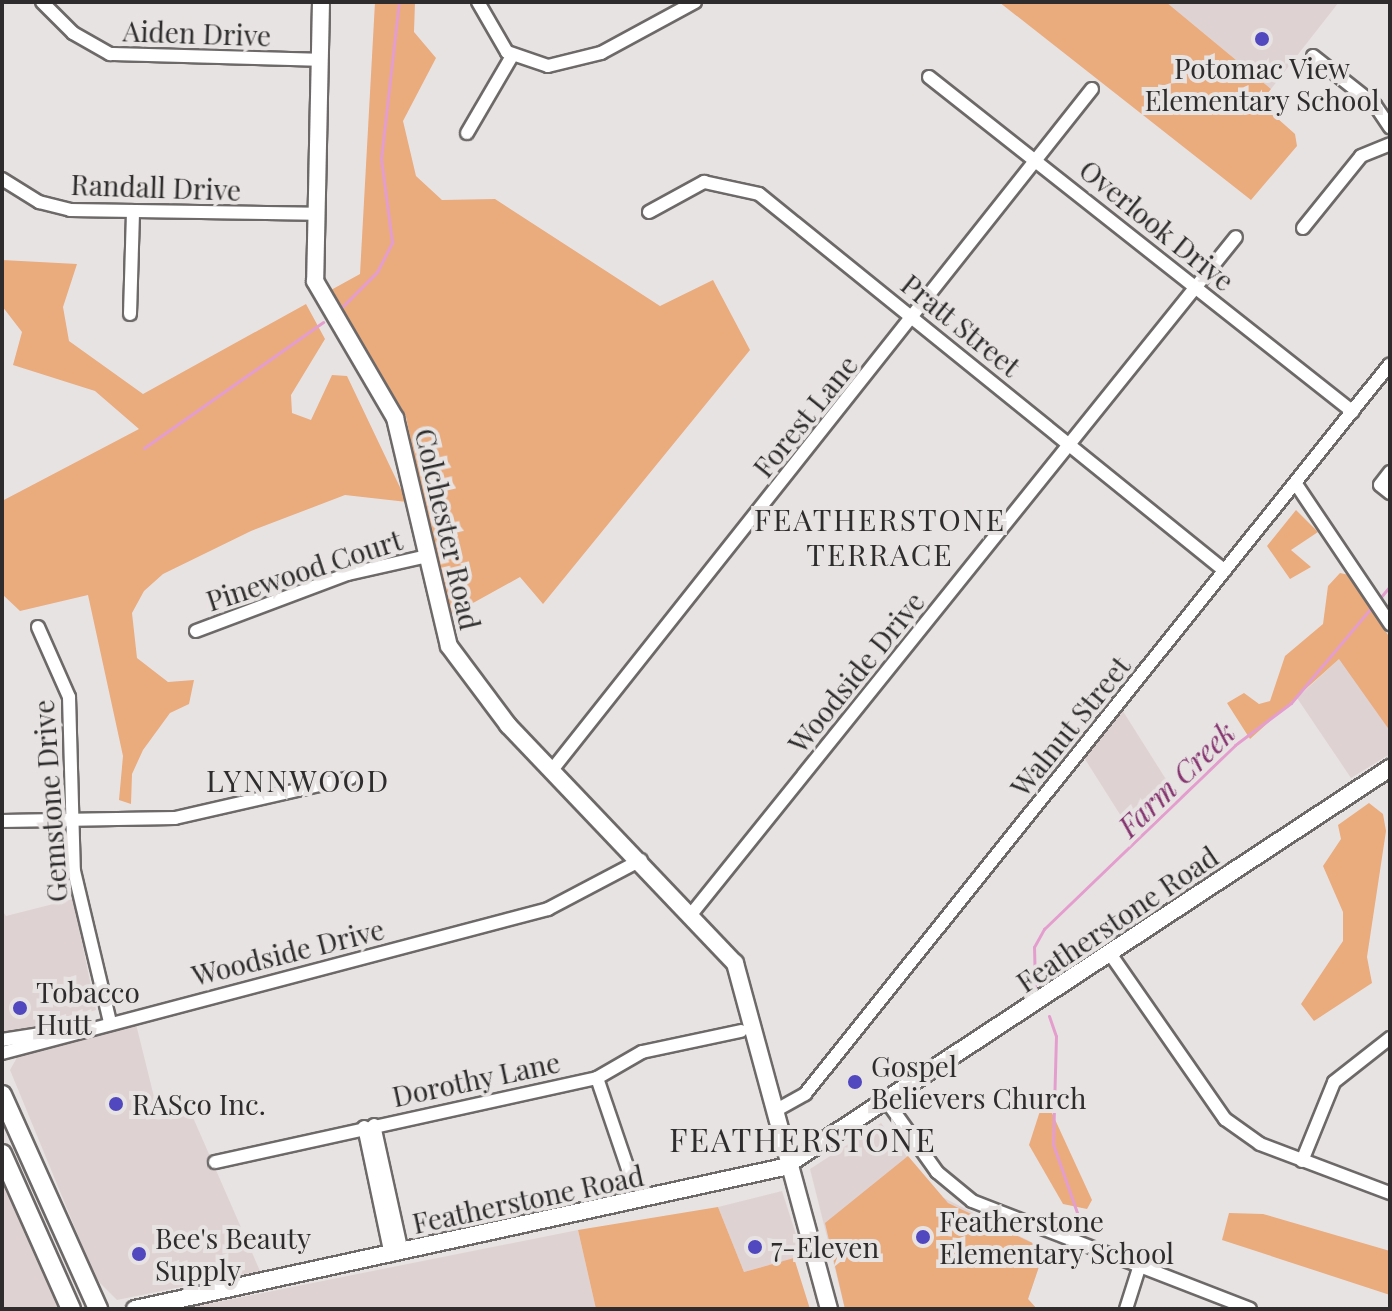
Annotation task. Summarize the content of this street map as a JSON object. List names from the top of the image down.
{
  "streets": {
    "street": [
      "Aiden Drive",
      "Randall Drive",
      "Overlook Drive",
      "Pratt Street",
      "Forest Lane",
      "Colchester Road",
      "Pinewood Court",
      "Woodside Drive",
      "Walnut Street",
      "Gemstone Drive",
      "Featherstone Road",
      "Dorothy Lane"
    ]
  },
  "crossings": [
    ["Aiden Drive", "Colchester Road"],
    ["Randall Drive", "Colchester Road"],
    ["Overlook Drive", "Forest Lane"],
    ["Overlook Drive", "Woodside Drive"],
    ["Overlook Drive", "Walnut Street"],
    ["Pratt Street", "Forest Lane"],
    ["Pratt Street", "Woodside Drive"],
    ["Pratt Street", "Walnut Street"],
    ["Forest Lane", "Colchester Road"],
    ["Colchester Road", "Pinewood Court"],
    ["Colchester Road", "Woodside Drive"],
    ["Colchester Road", "Walnut Street"],
    ["Colchester Road", "Featherstone Road"],
    ["Woodside Drive", "Gemstone Drive"]
  ],
  "districts": ["FEATHERSTONE TERRACE", "LYNNWOOD", "FEATHERSTONE"],
  "water": ["Farm Creek"],
  "places": [
    "Potomac View Elementary School",
    "Tobacco Hutt",
    "Gospel Believers Church",
    "RASco Inc.",
    "Featherstone Elementary School",
    "7-Eleven",
    "Bee's Beauty Supply"
  ]
}
